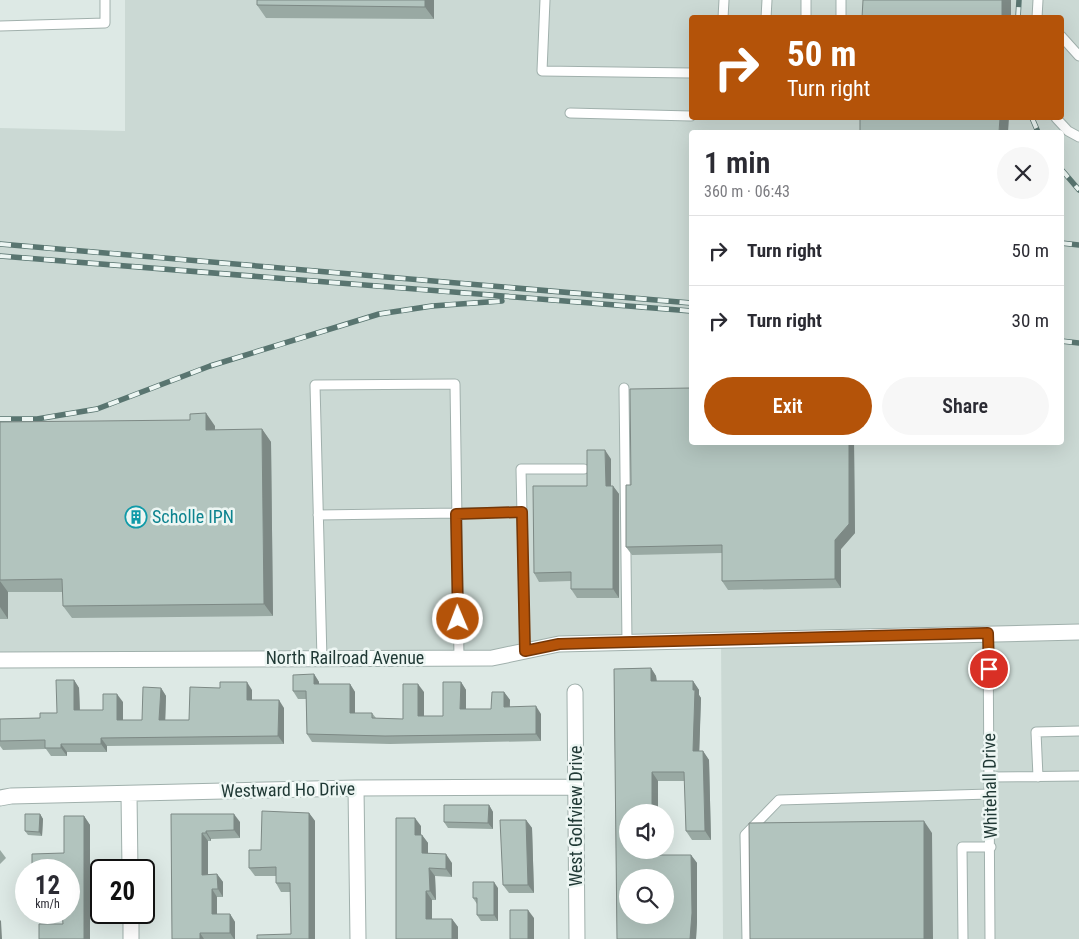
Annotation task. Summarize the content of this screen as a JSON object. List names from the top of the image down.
{
  "streets": {
    "street": ["North Railroad Avenue", "Westward Ho Drive", "West Golfview Drive"],
    "lane": ["Whitehall Drive"]
  },
  "crossings": [
    ["North Railroad Avenue", "Whitehall Drive"],
    ["Westward Ho Drive", "West Golfview Drive"]
  ],
  "places": {
    "building": ["Scholle IPN"]
  },
  "page": {
    "turn": ["50 m", "Turn right"],
    "heading": ["1 min", "360 m · 06:43"],
    "list": [
      {
        "name": "Turn right",
        "value": "50 m"
      },
      {
        "name": "Turn right",
        "value": "30 m"
      }
    ],
    "buttons": ["Exit", "Share"],
    "speed": "12 km/h",
    "limit": "20"
  }
}
